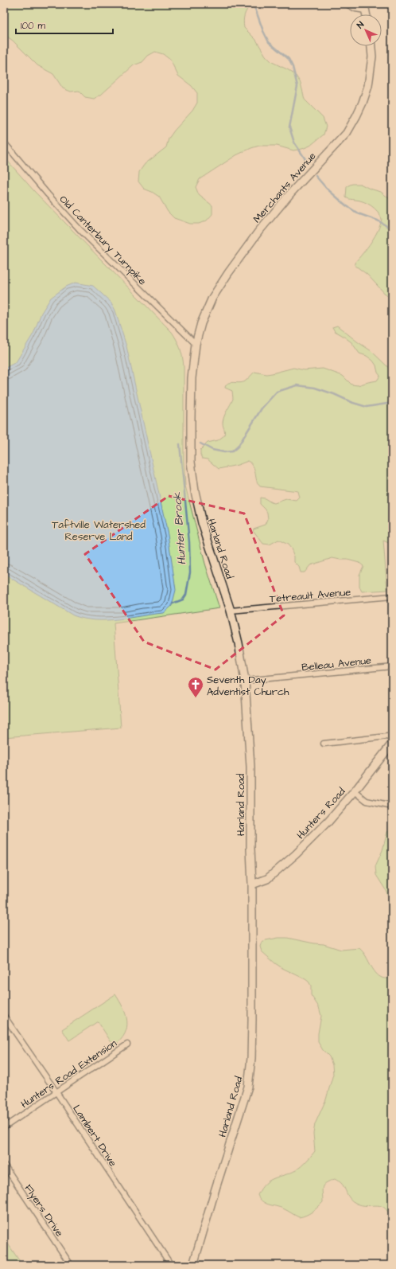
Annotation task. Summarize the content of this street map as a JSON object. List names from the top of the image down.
{
  "streets": {
    "main road": ["Merchants Avenue", "Harland Road", "Hunters Road"],
    "street": [
      "Old Canterbury Turnpike",
      "Tetreault Avenue",
      "Belleau Avenue",
      "Hunters Road Extension",
      "Lambert Drive",
      "Flyers Drive"
    ]
  },
  "crossings": [
    ["Merchants Avenue", "Old Canterbury Turnpike"],
    ["Merchants Avenue", "Harland Road"],
    ["Old Canterbury Turnpike", "Harland Road"],
    ["Harland Road", "Tetreault Avenue"],
    ["Harland Road", "Belleau Avenue"],
    ["Harland Road", "Hunters Road"],
    ["Hunters Road Extension", "Lambert Drive"]
  ],
  "water": ["Hunter Brook"],
  "parks": ["Taftville Watershed Reserve Land"],
  "places": {
    "church": ["Seventh Day Adventist Church"]
  },
  "scale_bar": "100 m",
  "north": "top left"
}
